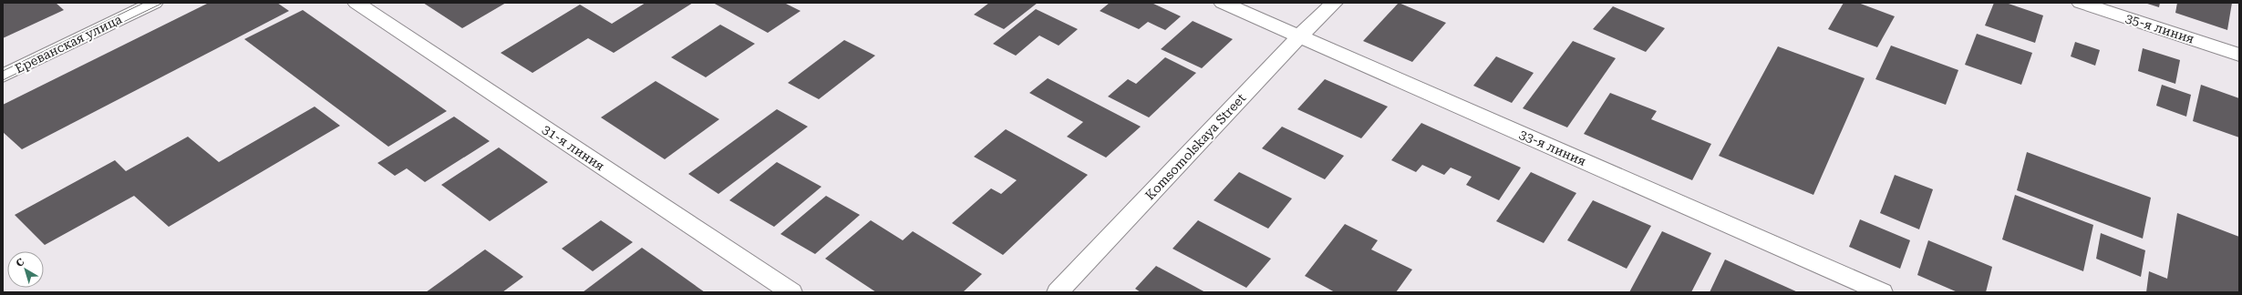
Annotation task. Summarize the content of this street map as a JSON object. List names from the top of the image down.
{
  "streets": {
    "street": [
      "35-я линия",
      "Ереванская улица",
      "Komsomolskaya Street",
      "31-я линия",
      "33-я линия"
    ]
  },
  "crossings": [
    ["Komsomolskaya Street", "33-я линия"]
  ],
  "north": "top left"
}
